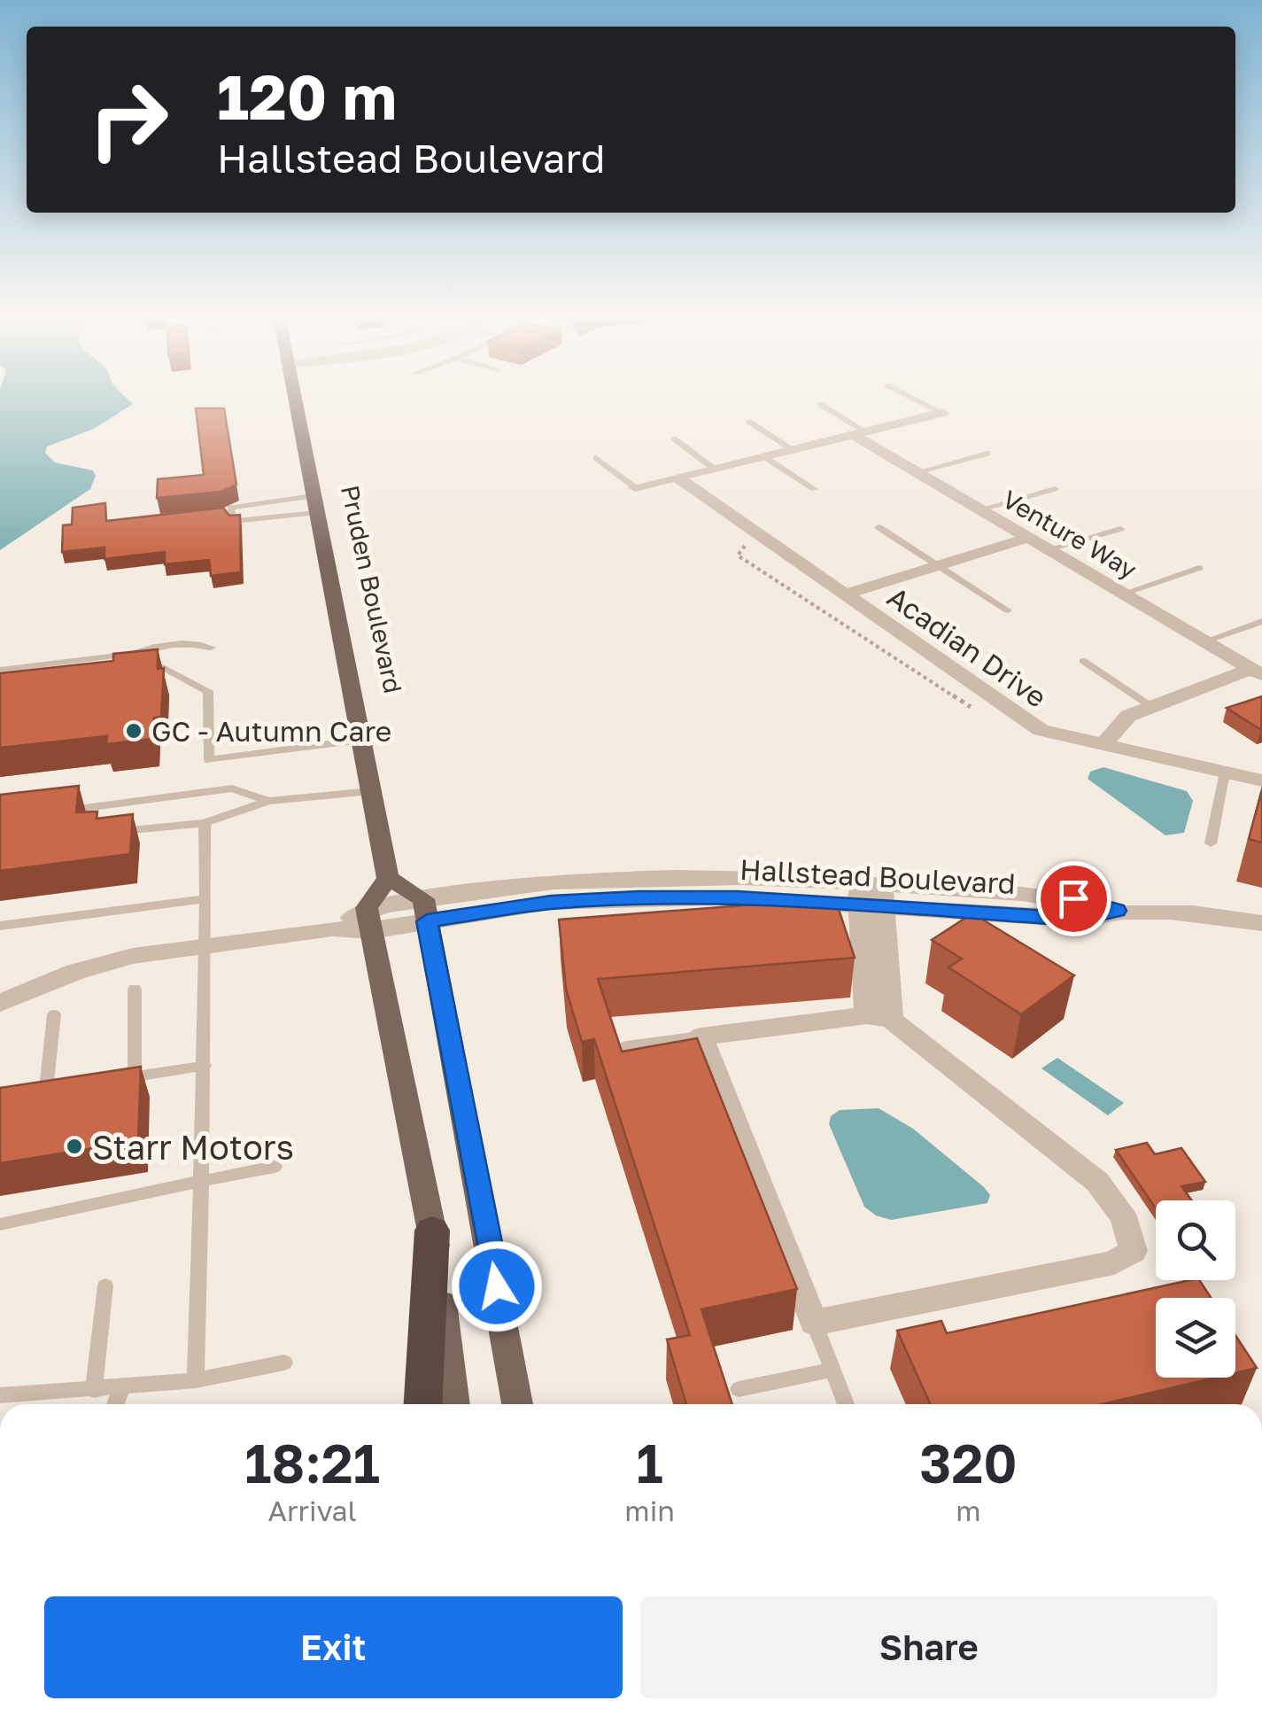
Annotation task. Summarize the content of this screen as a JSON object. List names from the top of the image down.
{
  "streets": {
    "main road": ["Pruden Boulevard"],
    "street": ["Venture Way", "Acadian Drive", "Hallstead Boulevard"]
  },
  "places": ["GC - Autumn Care", "Starr Motors"],
  "page": {
    "turn": ["120 m", "Hallstead Boulevard"],
    "eta": [
      "18:21",
      "Arrival",
      "1",
      "min",
      "320",
      "m"
    ],
    "buttons": ["Exit", "Share"]
  }
}
